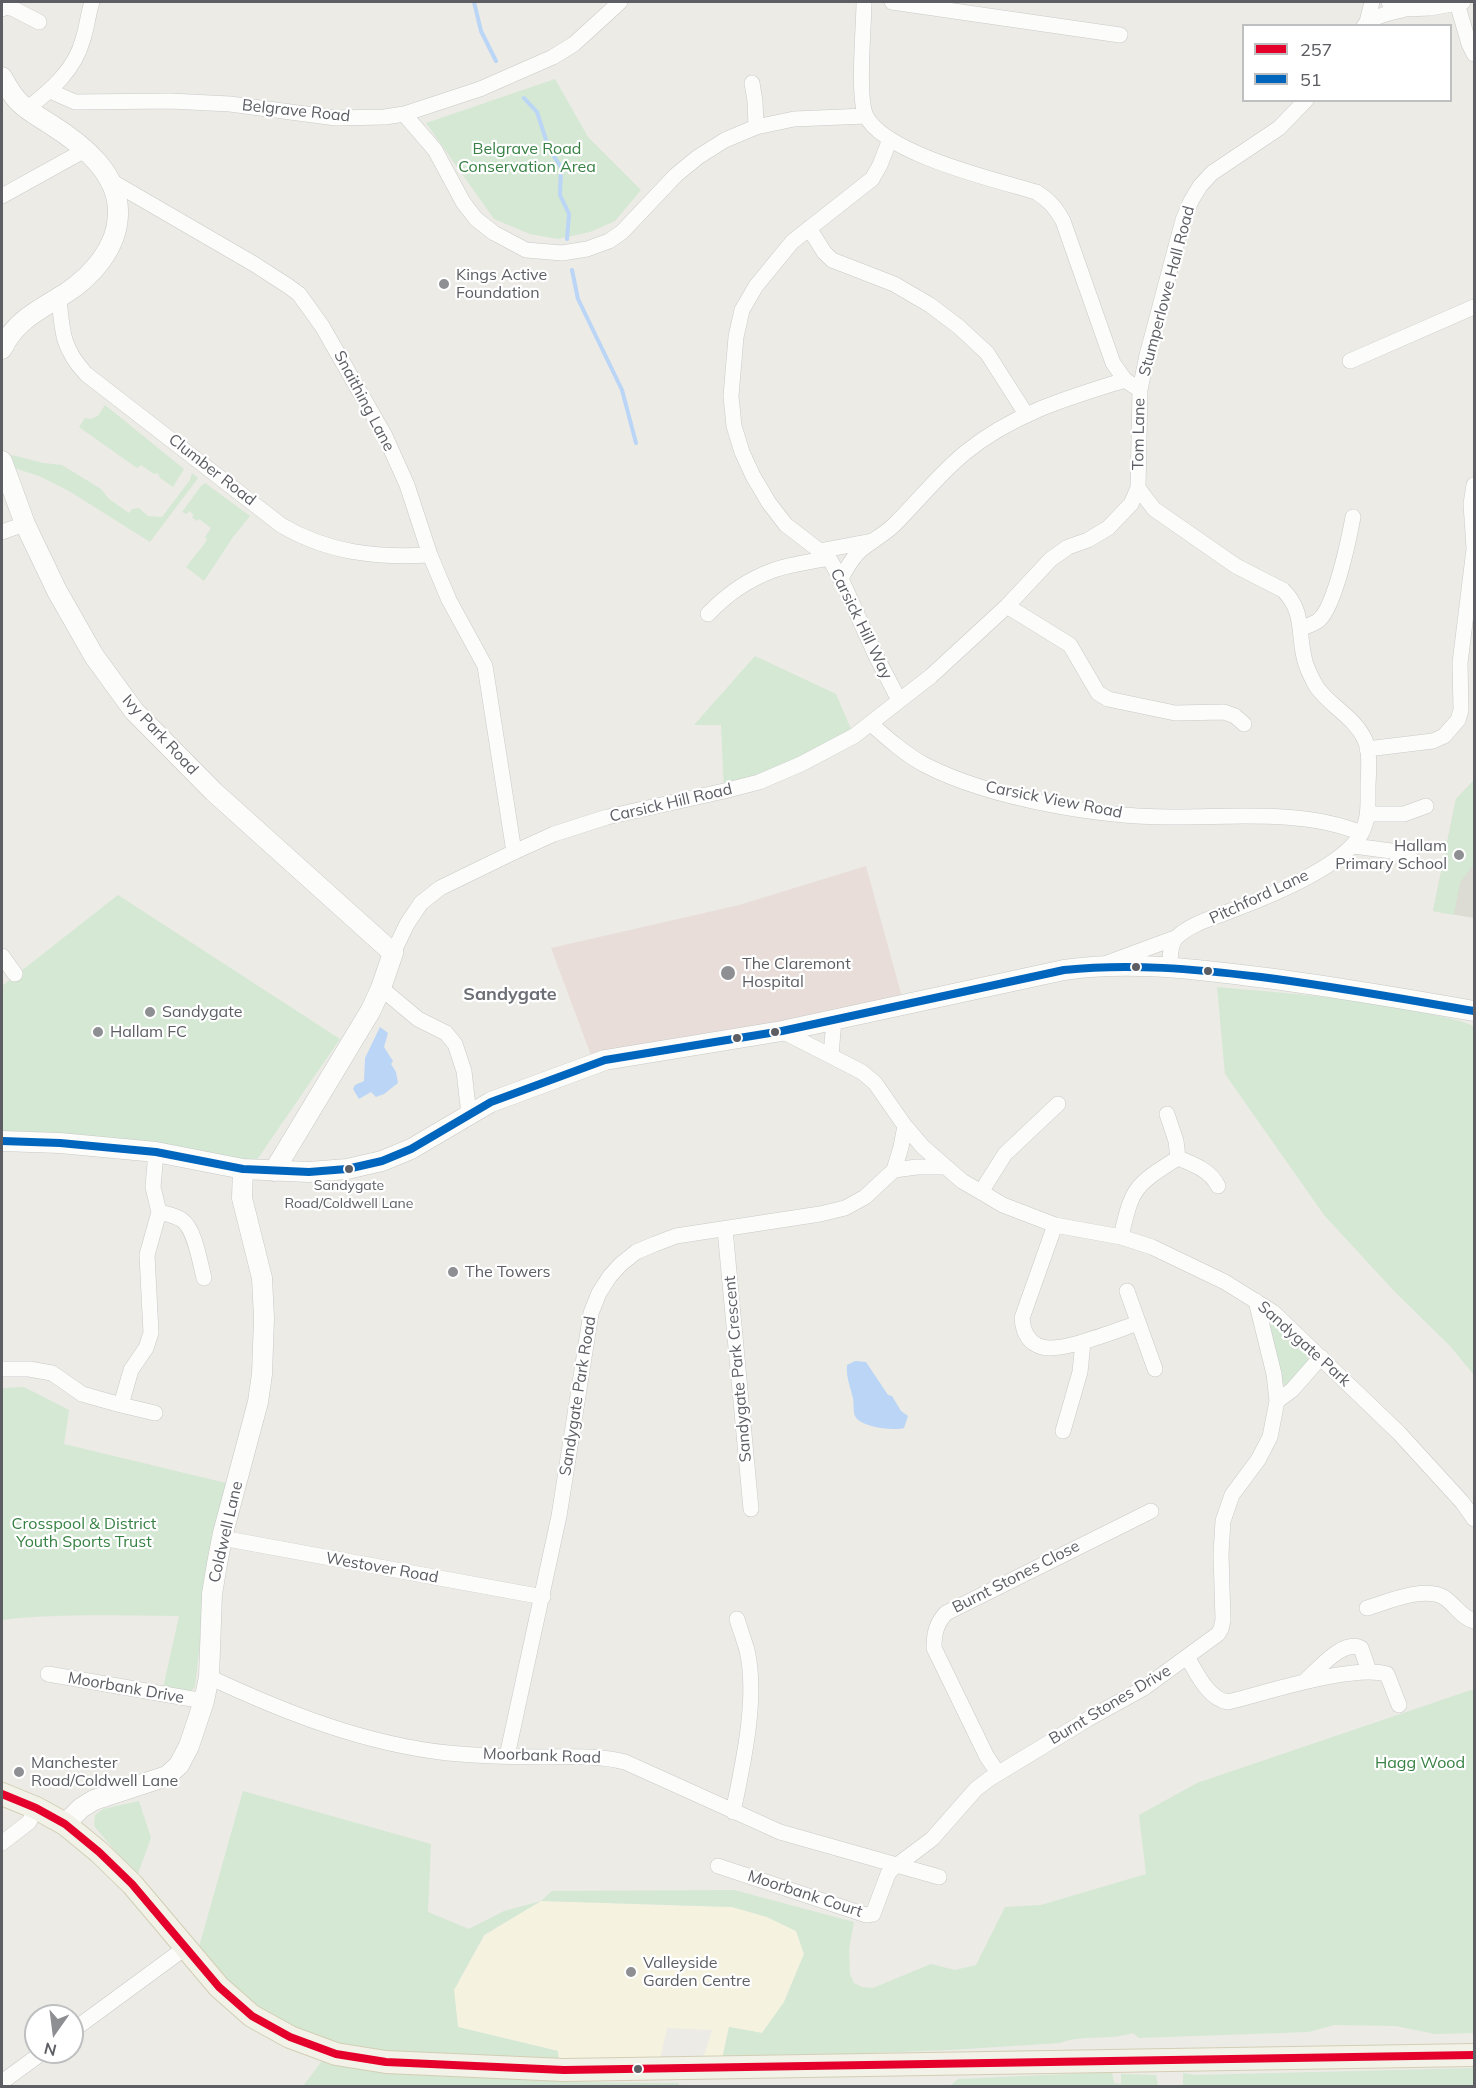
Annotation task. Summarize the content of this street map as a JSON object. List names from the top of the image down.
{
  "streets": {
    "street": [
      "Belgrave Road",
      "Stumperlowe Hall Road",
      "Snaithing Lane",
      "Tom Lane",
      "Clumber Road",
      "Carsick Hill Way",
      "Ivy Park Road",
      "Carsick View Road",
      "Carsick Hill Road",
      "Pitchford Lane",
      "Sandygate Park",
      "Sandygate Park Crescent",
      "Sandygate Park Road",
      "Coldwell Lane",
      "Westover Road",
      "Burnt Stones Close",
      "Moorbank Drive",
      "Burnt Stones Drive",
      "Moorbank Road",
      "Moorbank Court"
    ]
  },
  "crossings": [
    ["Stumperlowe Hall Road", "Tom Lane"],
    ["Snaithing Lane", "Clumber Road"],
    ["Snaithing Lane", "Carsick Hill Road"],
    ["Tom Lane", "Carsick View Road"],
    ["Tom Lane", "Carsick Hill Road"],
    ["Tom Lane", "Pitchford Lane"],
    ["Carsick Hill Way", "Carsick Hill Road"],
    ["Ivy Park Road", "Carsick Hill Road"],
    ["Carsick View Road", "Carsick Hill Road"],
    ["Carsick View Road", "Pitchford Lane"],
    ["Sandygate Park", "Burnt Stones Drive"],
    ["Sandygate Park Crescent", "Sandygate Park Road"],
    ["Sandygate Park Road", "Westover Road"],
    ["Sandygate Park Road", "Moorbank Road"],
    ["Coldwell Lane", "Westover Road"],
    ["Coldwell Lane", "Moorbank Drive"],
    ["Coldwell Lane", "Moorbank Road"],
    ["Burnt Stones Close", "Burnt Stones Drive"],
    ["Burnt Stones Drive", "Moorbank Road"],
    ["Burnt Stones Drive", "Moorbank Court"],
    ["Moorbank Road", "Moorbank Court"]
  ],
  "districts": ["Sandygate"],
  "parks": ["Belgrave Road Conservation Area", "Crosspool & District Youth Sports Trust", "Hagg Wood"],
  "places": [
    "Kings Active Foundation",
    "Hallam Primary School",
    "The Claremont Hospital",
    "Sandygate",
    "Hallam FC",
    "Sandygate Road/Coldwell Lane",
    "The Towers",
    "Manchester Road/Coldwell Lane",
    "Valleyside Garden Centre"
  ],
  "lines": ["transit line 51", "transit line 257"],
  "legend": ["257", "51"],
  "north": "bottom"
}
